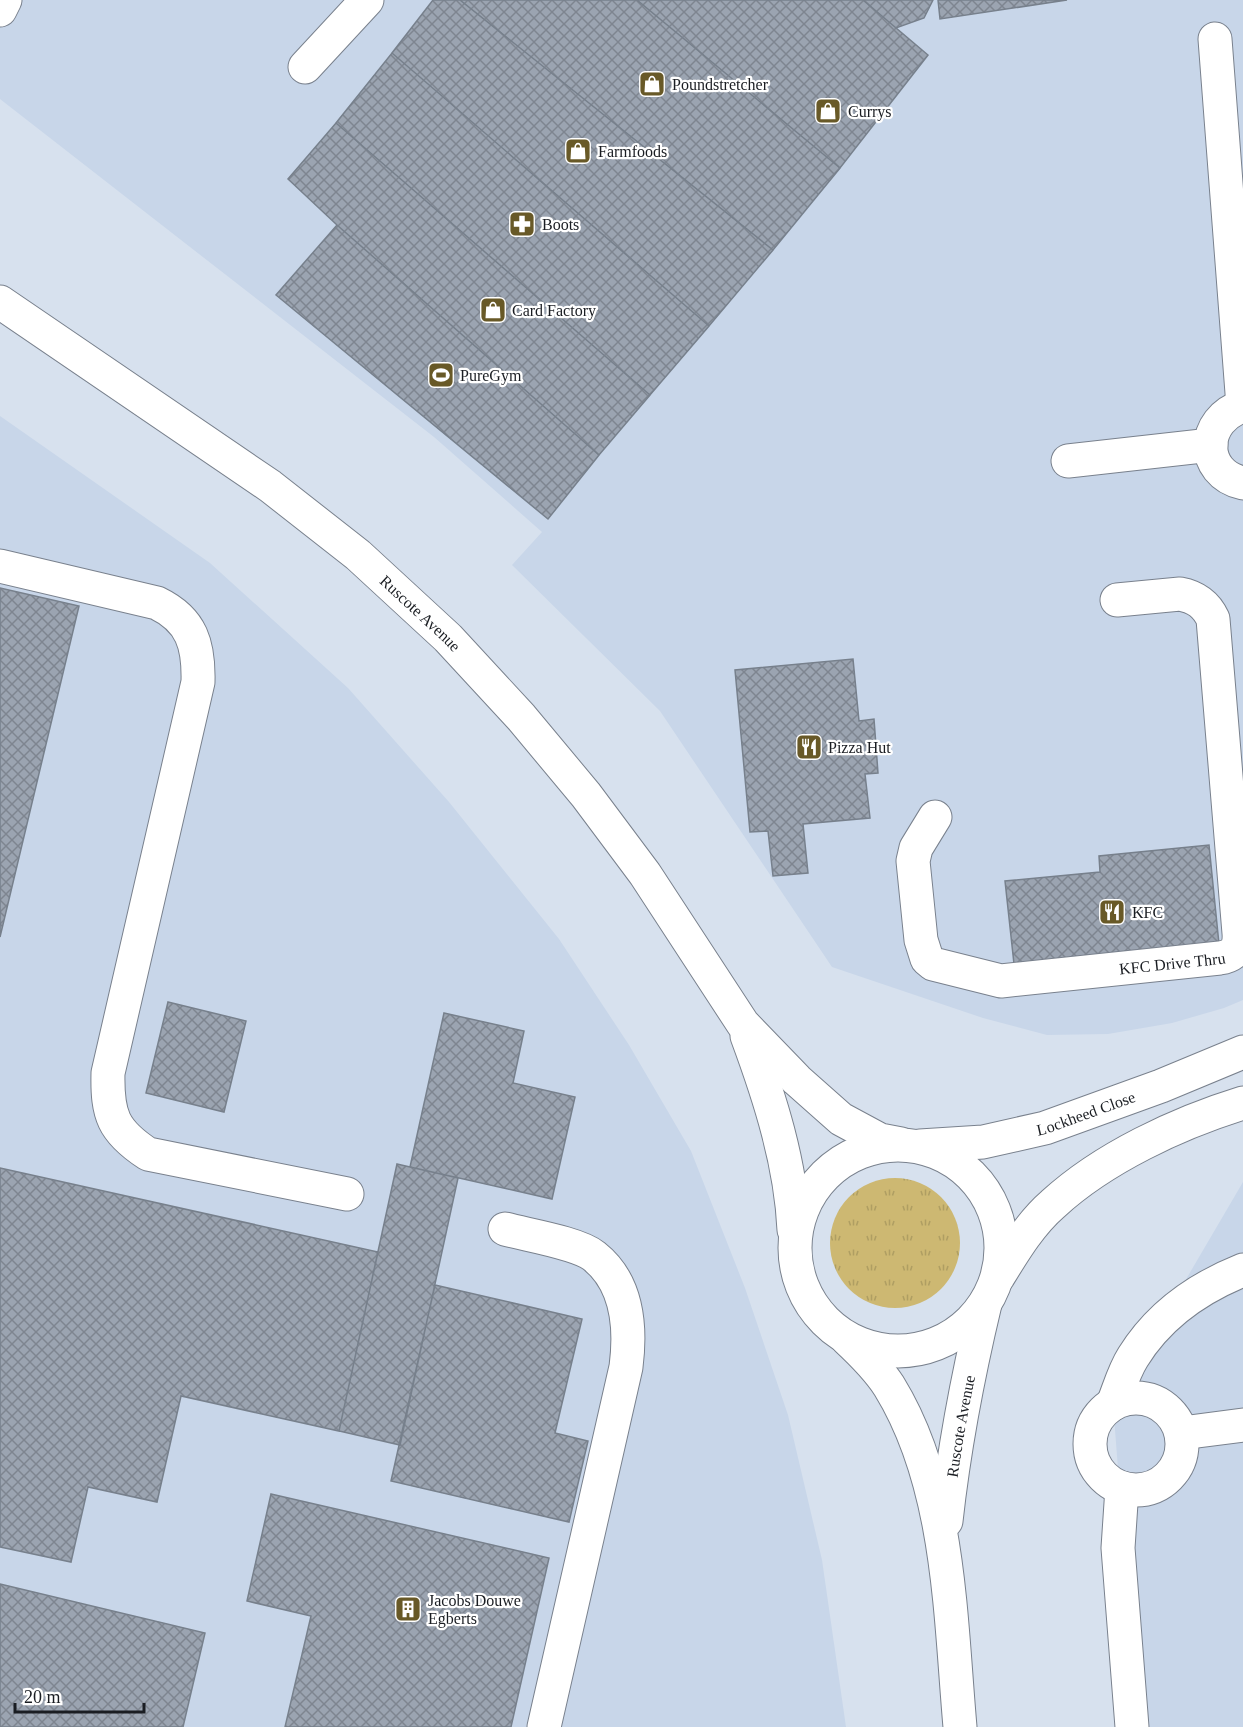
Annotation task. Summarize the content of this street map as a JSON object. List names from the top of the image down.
{
  "streets": {
    "main road": ["Ruscote Avenue", "KFC Drive Thru", "Lockheed Close"]
  },
  "crossings": [
    ["Ruscote Avenue", "Lockheed Close"]
  ],
  "places": {
    "shop": [
      "Poundstretcher",
      "Currys",
      "Farmfoods",
      "Card Factory"
    ],
    "pharmacy": ["Boots"],
    "sports": ["PureGym"],
    "restaurant": ["Pizza Hut", "KFC"],
    "building": ["Jacobs Douwe Egberts"]
  },
  "scale_bar": "20 m"
}
